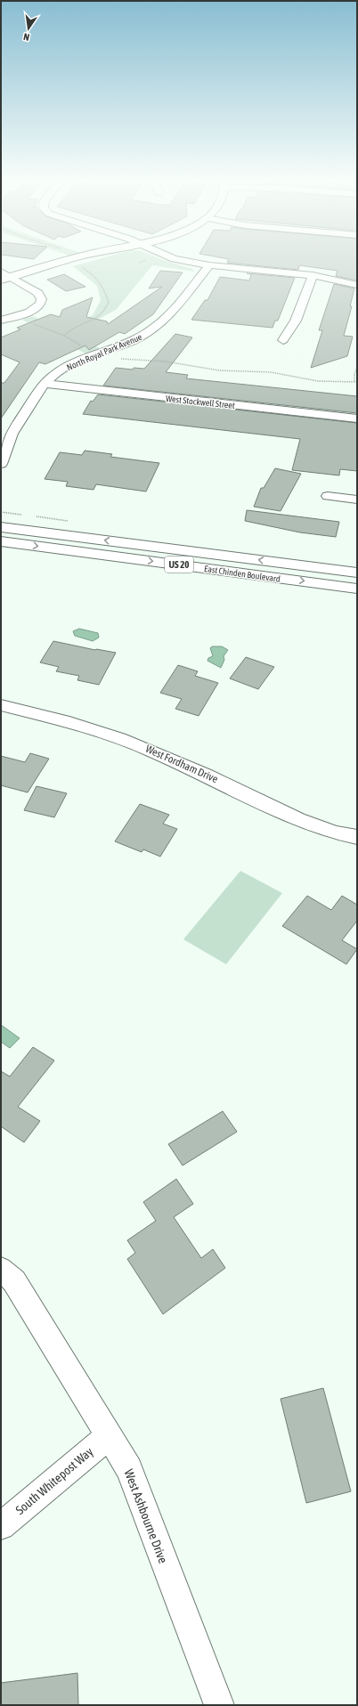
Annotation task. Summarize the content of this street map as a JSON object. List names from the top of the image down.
{
  "streets": {
    "main road": ["US 20", "East Chinden Boulevard"],
    "street": [
      "North Royal Park Avenue",
      "West Stockwell Street",
      "West Fordham Drive",
      "South Whitepost Way",
      "West Ashbourne Drive"
    ]
  },
  "crossings": [
    ["North Royal Park Avenue", "West Stockwell Street"],
    ["South Whitepost Way", "West Ashbourne Drive"]
  ],
  "north": "bottom"
}
